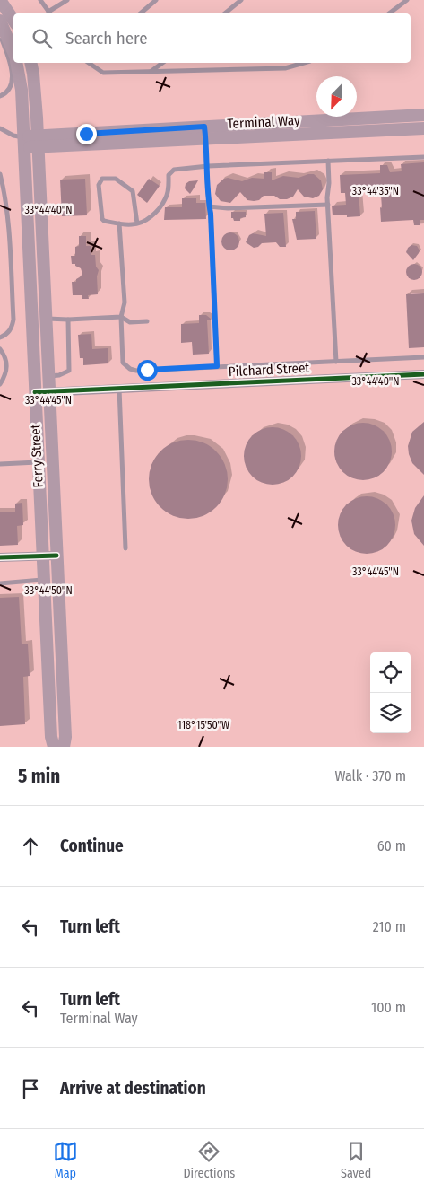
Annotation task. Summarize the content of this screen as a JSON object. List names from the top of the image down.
{
  "streets": {
    "main road": ["Terminal Way", "Ferry Street"],
    "street": ["Pilchard Street"]
  },
  "crossings": [
    ["Terminal Way", "Ferry Street"],
    ["Pilchard Street", "Ferry Street"]
  ],
  "north": "bottom left",
  "page": {
    "search": "Search here",
    "heading": ["5 min", "Walk · 370 m"],
    "list": [
      ["Continue", "60 m"],
      ["Turn left", "210 m"],
      ["Turn left", "Terminal Way", "100 m"],
      "Arrive at destination"
    ],
    "nav": ["Map", "Directions", "Saved"]
  },
  "coordinates": [
    "33°44'35\"N",
    "33°44'40\"N",
    "33°44'45\"N",
    "33°44'50\"N",
    "118°15'50\"W"
  ]
}
